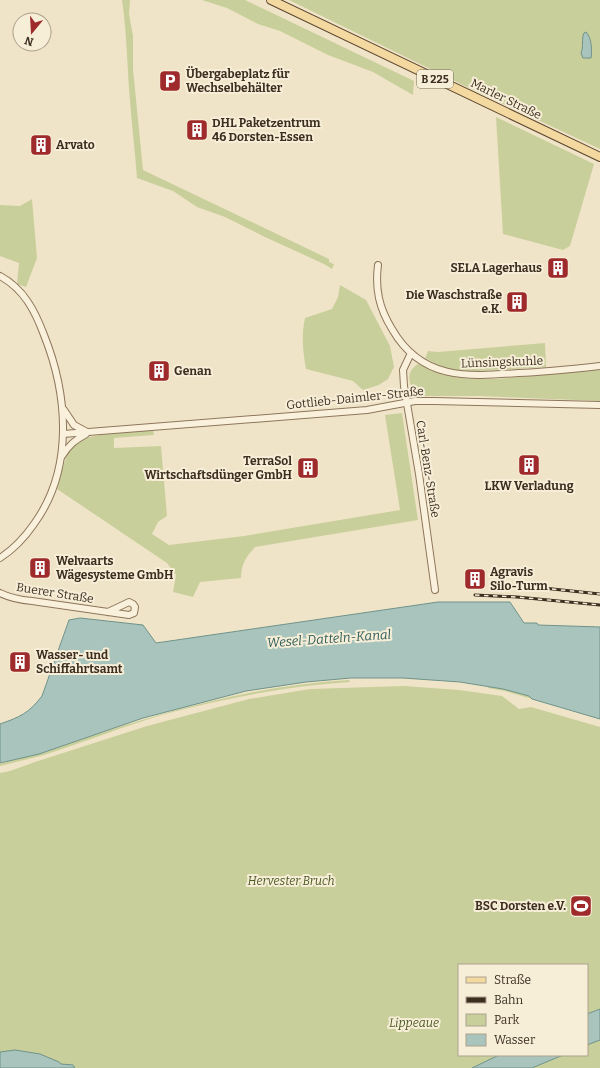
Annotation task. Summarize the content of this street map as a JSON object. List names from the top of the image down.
{
  "streets": {
    "main road": ["B 225", "Marler Straße"],
    "street": [
      "Lünsingskuhle",
      "Gottlieb-Daimler-Straße",
      "Carl-Benz-Straße",
      "Buerer Straße"
    ]
  },
  "crossings": [
    ["Lünsingskuhle", "Carl-Benz-Straße"],
    ["Gottlieb-Daimler-Straße", "Carl-Benz-Straße"]
  ],
  "water": ["Wesel-Datteln-Kanal"],
  "parks": ["Hervester Bruch", "Lippeaue"],
  "places": {
    "parking": ["Übergabeplatz für Wechselbehälter"],
    "building": [
      "DHL Paketzentrum 46 Dorsten-Essen",
      "Arvato",
      "SELA Lagerhaus",
      "Die Waschstraße e.K.",
      "Genan",
      "LKW Verladung",
      "TerraSol Wirtschaftsdünger GmbH",
      "Welvaarts Wägesysteme GmbH",
      "Agravis Silo-Turm",
      "Wasser- und Schiffahrtsamt"
    ],
    "sports": ["BSC Dorsten e.V."]
  },
  "legend": [
    "Straße",
    "Bahn",
    "Park",
    "Wasser"
  ],
  "north": "bottom"
}
